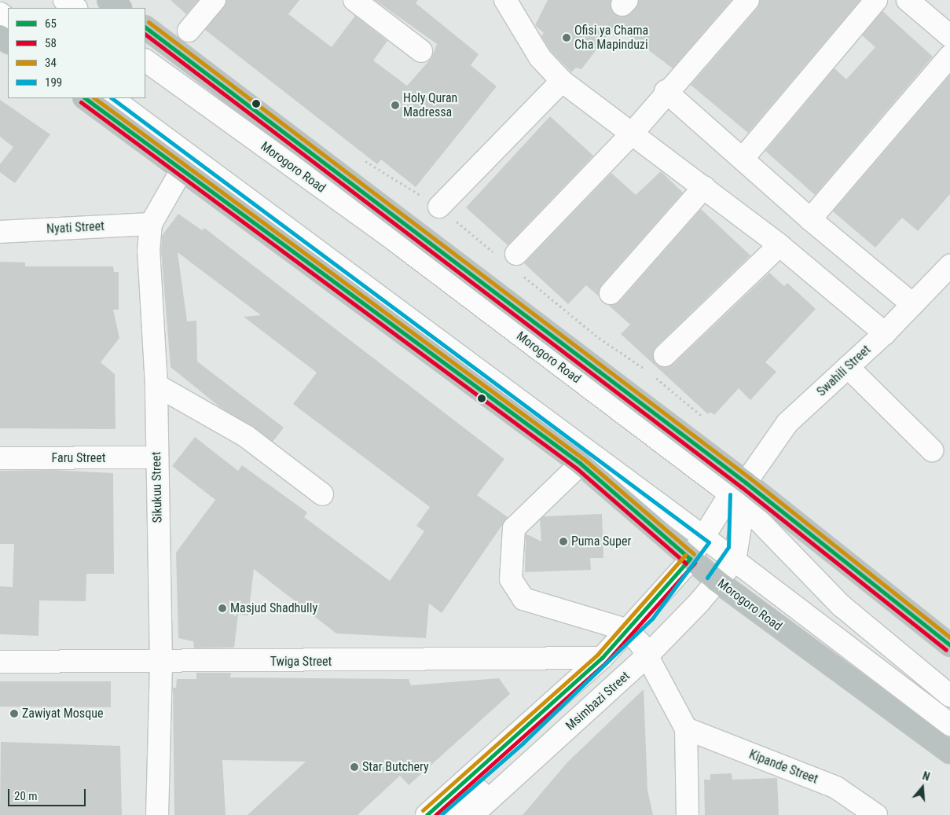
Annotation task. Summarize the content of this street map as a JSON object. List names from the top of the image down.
{
  "streets": {
    "highway": ["Morogoro Road"],
    "street": [
      "Nyati Street",
      "Swahili Street",
      "Faru Street",
      "Sikukuu Street",
      "Twiga Street",
      "Msimbazi Street",
      "Kipande Street"
    ]
  },
  "crossings": [
    ["Morogoro Road", "Swahili Street"],
    ["Morogoro Road", "Sikukuu Street"],
    ["Morogoro Road", "Msimbazi Street"],
    ["Nyati Street", "Sikukuu Street"],
    ["Faru Street", "Sikukuu Street"],
    ["Sikukuu Street", "Twiga Street"],
    ["Twiga Street", "Msimbazi Street"]
  ],
  "places": [
    "Ofisi ya Chama Cha Mapinduzi",
    "Holy Quran Madressa",
    "Puma Super",
    "Masjud Shadhully",
    "Zawiyat Mosque",
    "Star Butchery"
  ],
  "lines": [
    "transit line 34",
    "transit line 65",
    "transit line 58",
    "transit line 199"
  ],
  "legend": [
    "65",
    "58",
    "34",
    "199"
  ],
  "scale_bar": "20 m",
  "north": "top"
}
